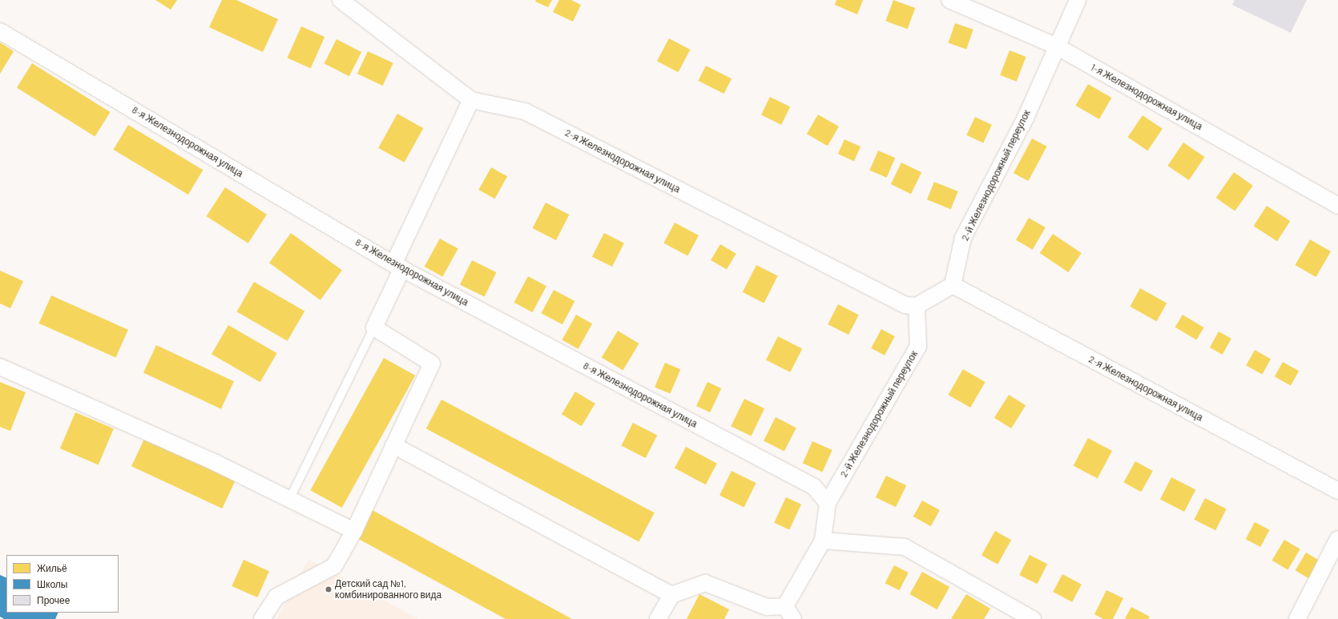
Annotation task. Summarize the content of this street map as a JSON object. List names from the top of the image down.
{
  "streets": {
    "street": [
      "1-я Железнодорожная улица",
      "8-я Железнодорожная улица",
      "2-я Железнодорожная улица",
      "2-й Железнодорожный переулок"
    ]
  },
  "crossings": [
    ["1-я Железнодорожная улица", "2-й Железнодорожный переулок"],
    ["8-я Железнодорожная улица", "2-й Железнодорожный переулок"],
    ["2-я Железнодорожная улица", "2-й Железнодорожный переулок"]
  ],
  "places": ["Детский сад №1, комбинированного вида"],
  "legend": ["Жильё", "Школы", "Прочее"]
}
